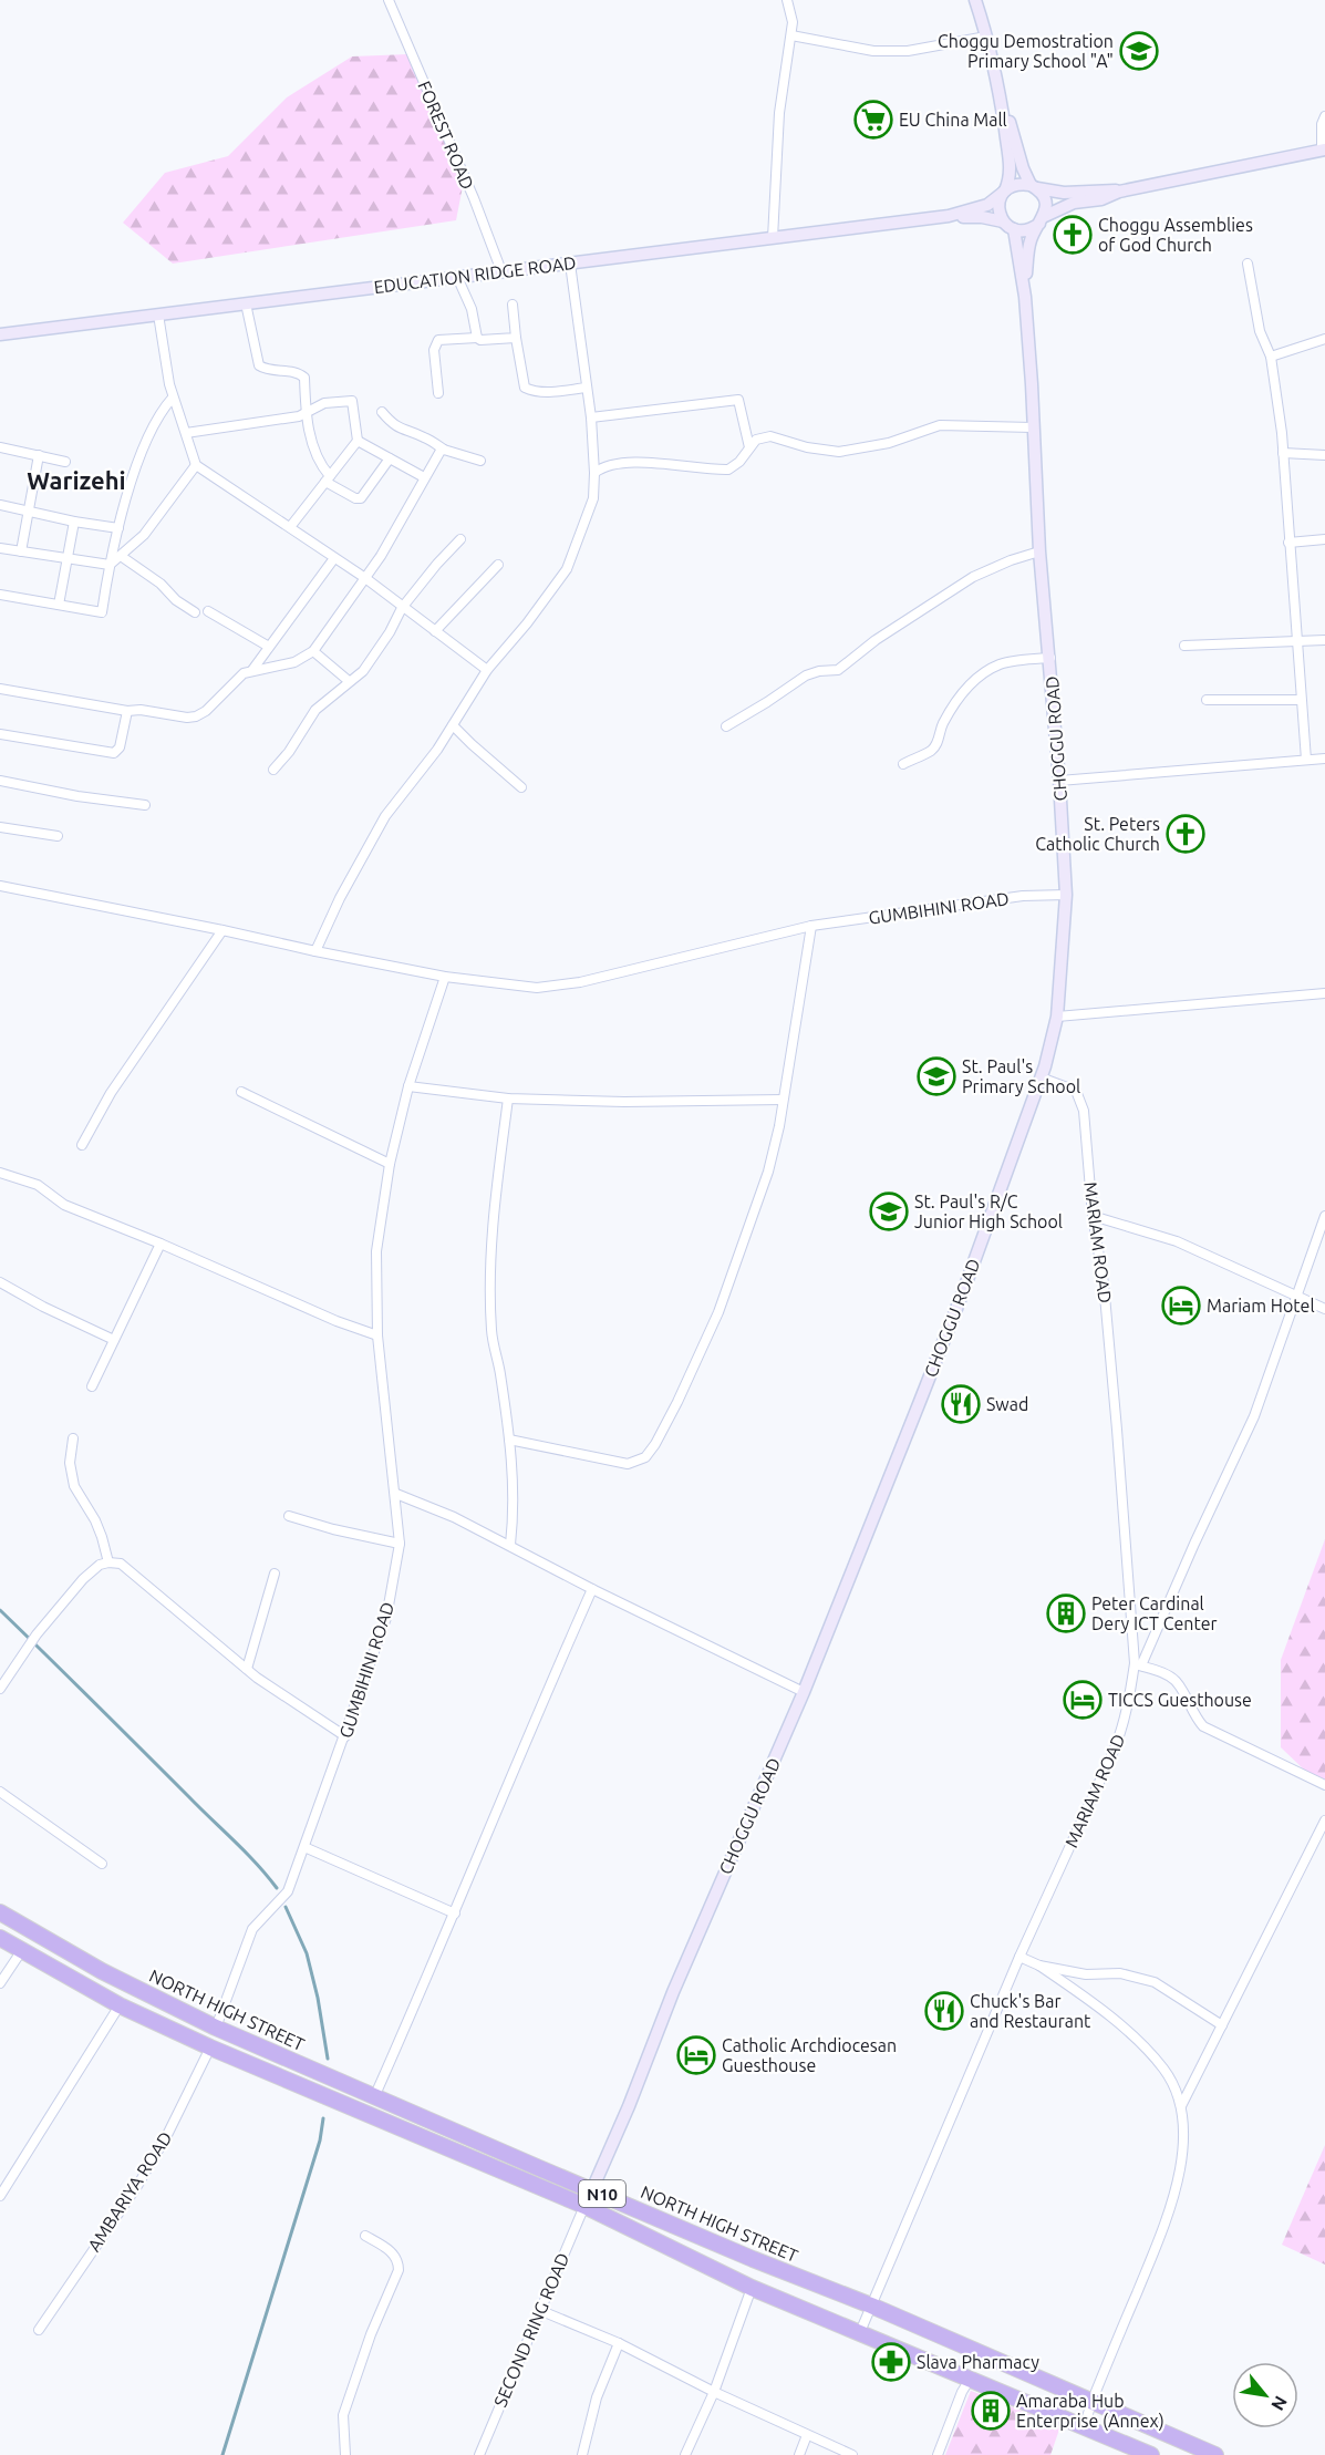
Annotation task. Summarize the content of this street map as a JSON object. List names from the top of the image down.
{
  "streets": {
    "highway": ["NORTH HIGH STREET", "N10"],
    "main road": ["EDUCATION RIDGE ROAD", "CHOGGU ROAD"],
    "street": [
      "FOREST ROAD",
      "GUMBIHINI ROAD",
      "MARIAM ROAD",
      "AMBARIYA ROAD",
      "SECOND RING ROAD"
    ]
  },
  "crossings": [
    ["FOREST ROAD", "EDUCATION RIDGE ROAD"],
    ["EDUCATION RIDGE ROAD", "CHOGGU ROAD"],
    ["CHOGGU ROAD", "GUMBIHINI ROAD"],
    ["CHOGGU ROAD", "MARIAM ROAD"],
    ["CHOGGU ROAD", "NORTH HIGH STREET"],
    ["CHOGGU ROAD", "SECOND RING ROAD"],
    ["GUMBIHINI ROAD", "NORTH HIGH STREET"],
    ["MARIAM ROAD", "NORTH HIGH STREET"],
    ["NORTH HIGH STREET", "AMBARIYA ROAD"],
    ["NORTH HIGH STREET", "SECOND RING ROAD"]
  ],
  "districts": ["Warizehi"],
  "places": {
    "school or university": ["Choggu Demostration Primary School \"A\"", "St. Paul's Primary School", "St. Paul's R/C Junior High School"],
    "supermarket": ["EU China Mall"],
    "church": ["Choggu Assemblies of God Church", "St. Peters Catholic Church"],
    "hotel": ["Mariam Hotel", "TICCS Guesthouse", "Catholic Archdiocesan Guesthouse"],
    "restaurant": ["Swad", "Chuck's Bar and Restaurant"],
    "building": ["Peter Cardinal Dery ICT Center", "Amaraba Hub Enterprise (Annex)"],
    "pharmacy": ["Slava Pharmacy"]
  },
  "north": "bottom right"
}
